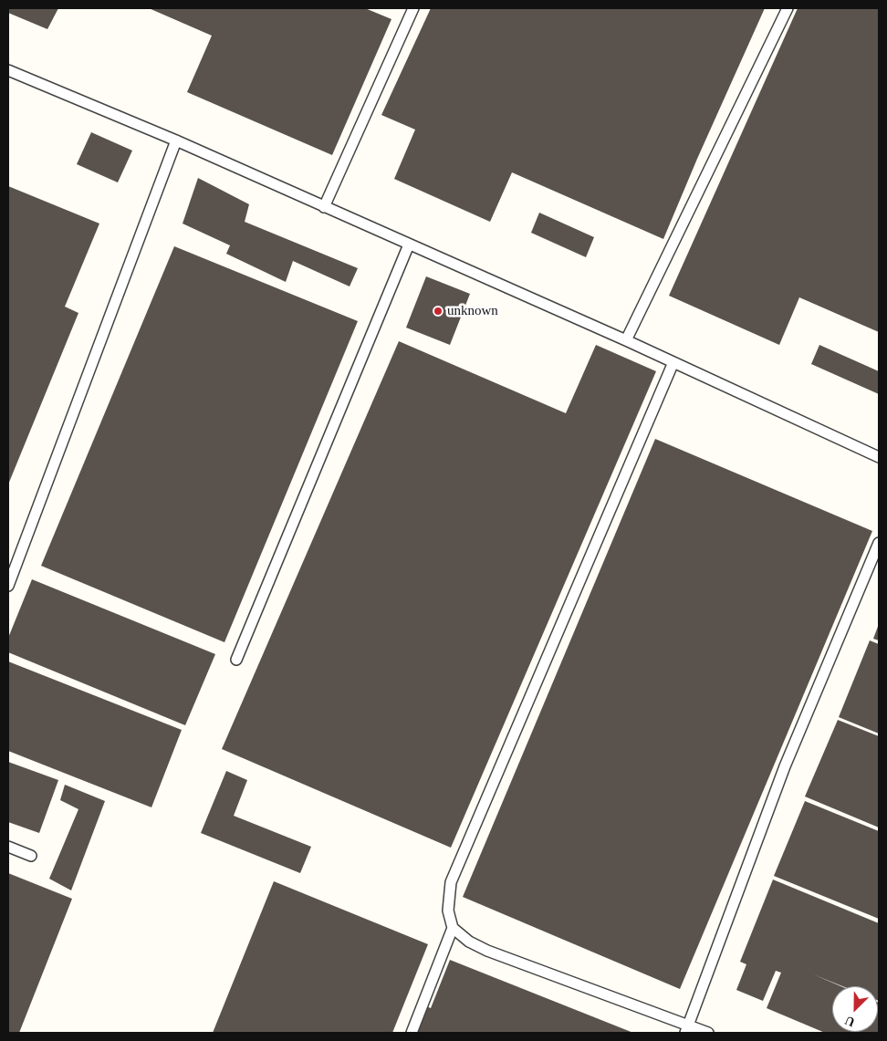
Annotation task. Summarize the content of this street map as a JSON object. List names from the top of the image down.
{
  "places": ["unknown"],
  "north": "bottom left"
}
